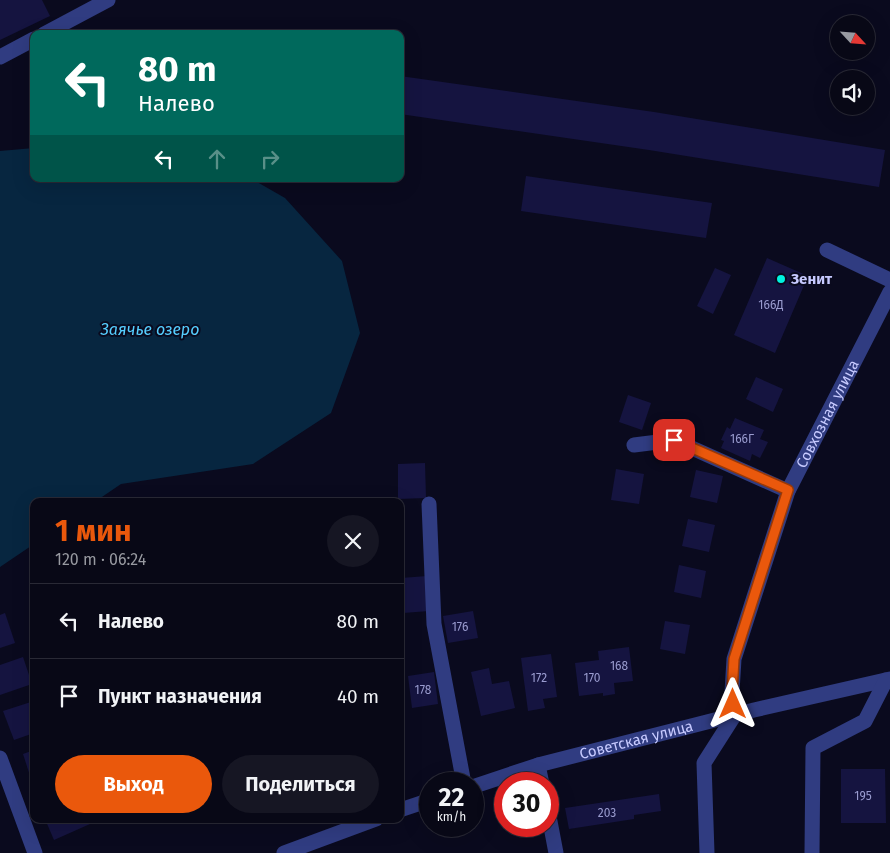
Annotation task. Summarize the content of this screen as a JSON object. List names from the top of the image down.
{
  "streets": {
    "street": ["Совхозная улица", "Советская улица"]
  },
  "crossings": [
    ["Совхозная улица", "Советская улица"]
  ],
  "water": ["Заячье озеро"],
  "places": ["Зенит"],
  "house_numbers": [
    "166Д",
    "166Г",
    "176",
    "168",
    "172",
    "170",
    "178",
    "195",
    "203"
  ],
  "north": "bottom right",
  "page": {
    "turn": ["80 m", "Налево"],
    "heading": ["1 мин", "120 m · 06:24"],
    "list": [
      {
        "name": "Налево",
        "value": "80 m"
      },
      {
        "name": "Пункт назначения",
        "value": "40 m"
      }
    ],
    "buttons": ["Выход", "Поделиться"],
    "speed": "22 km/h",
    "limit": "30"
  }
}
